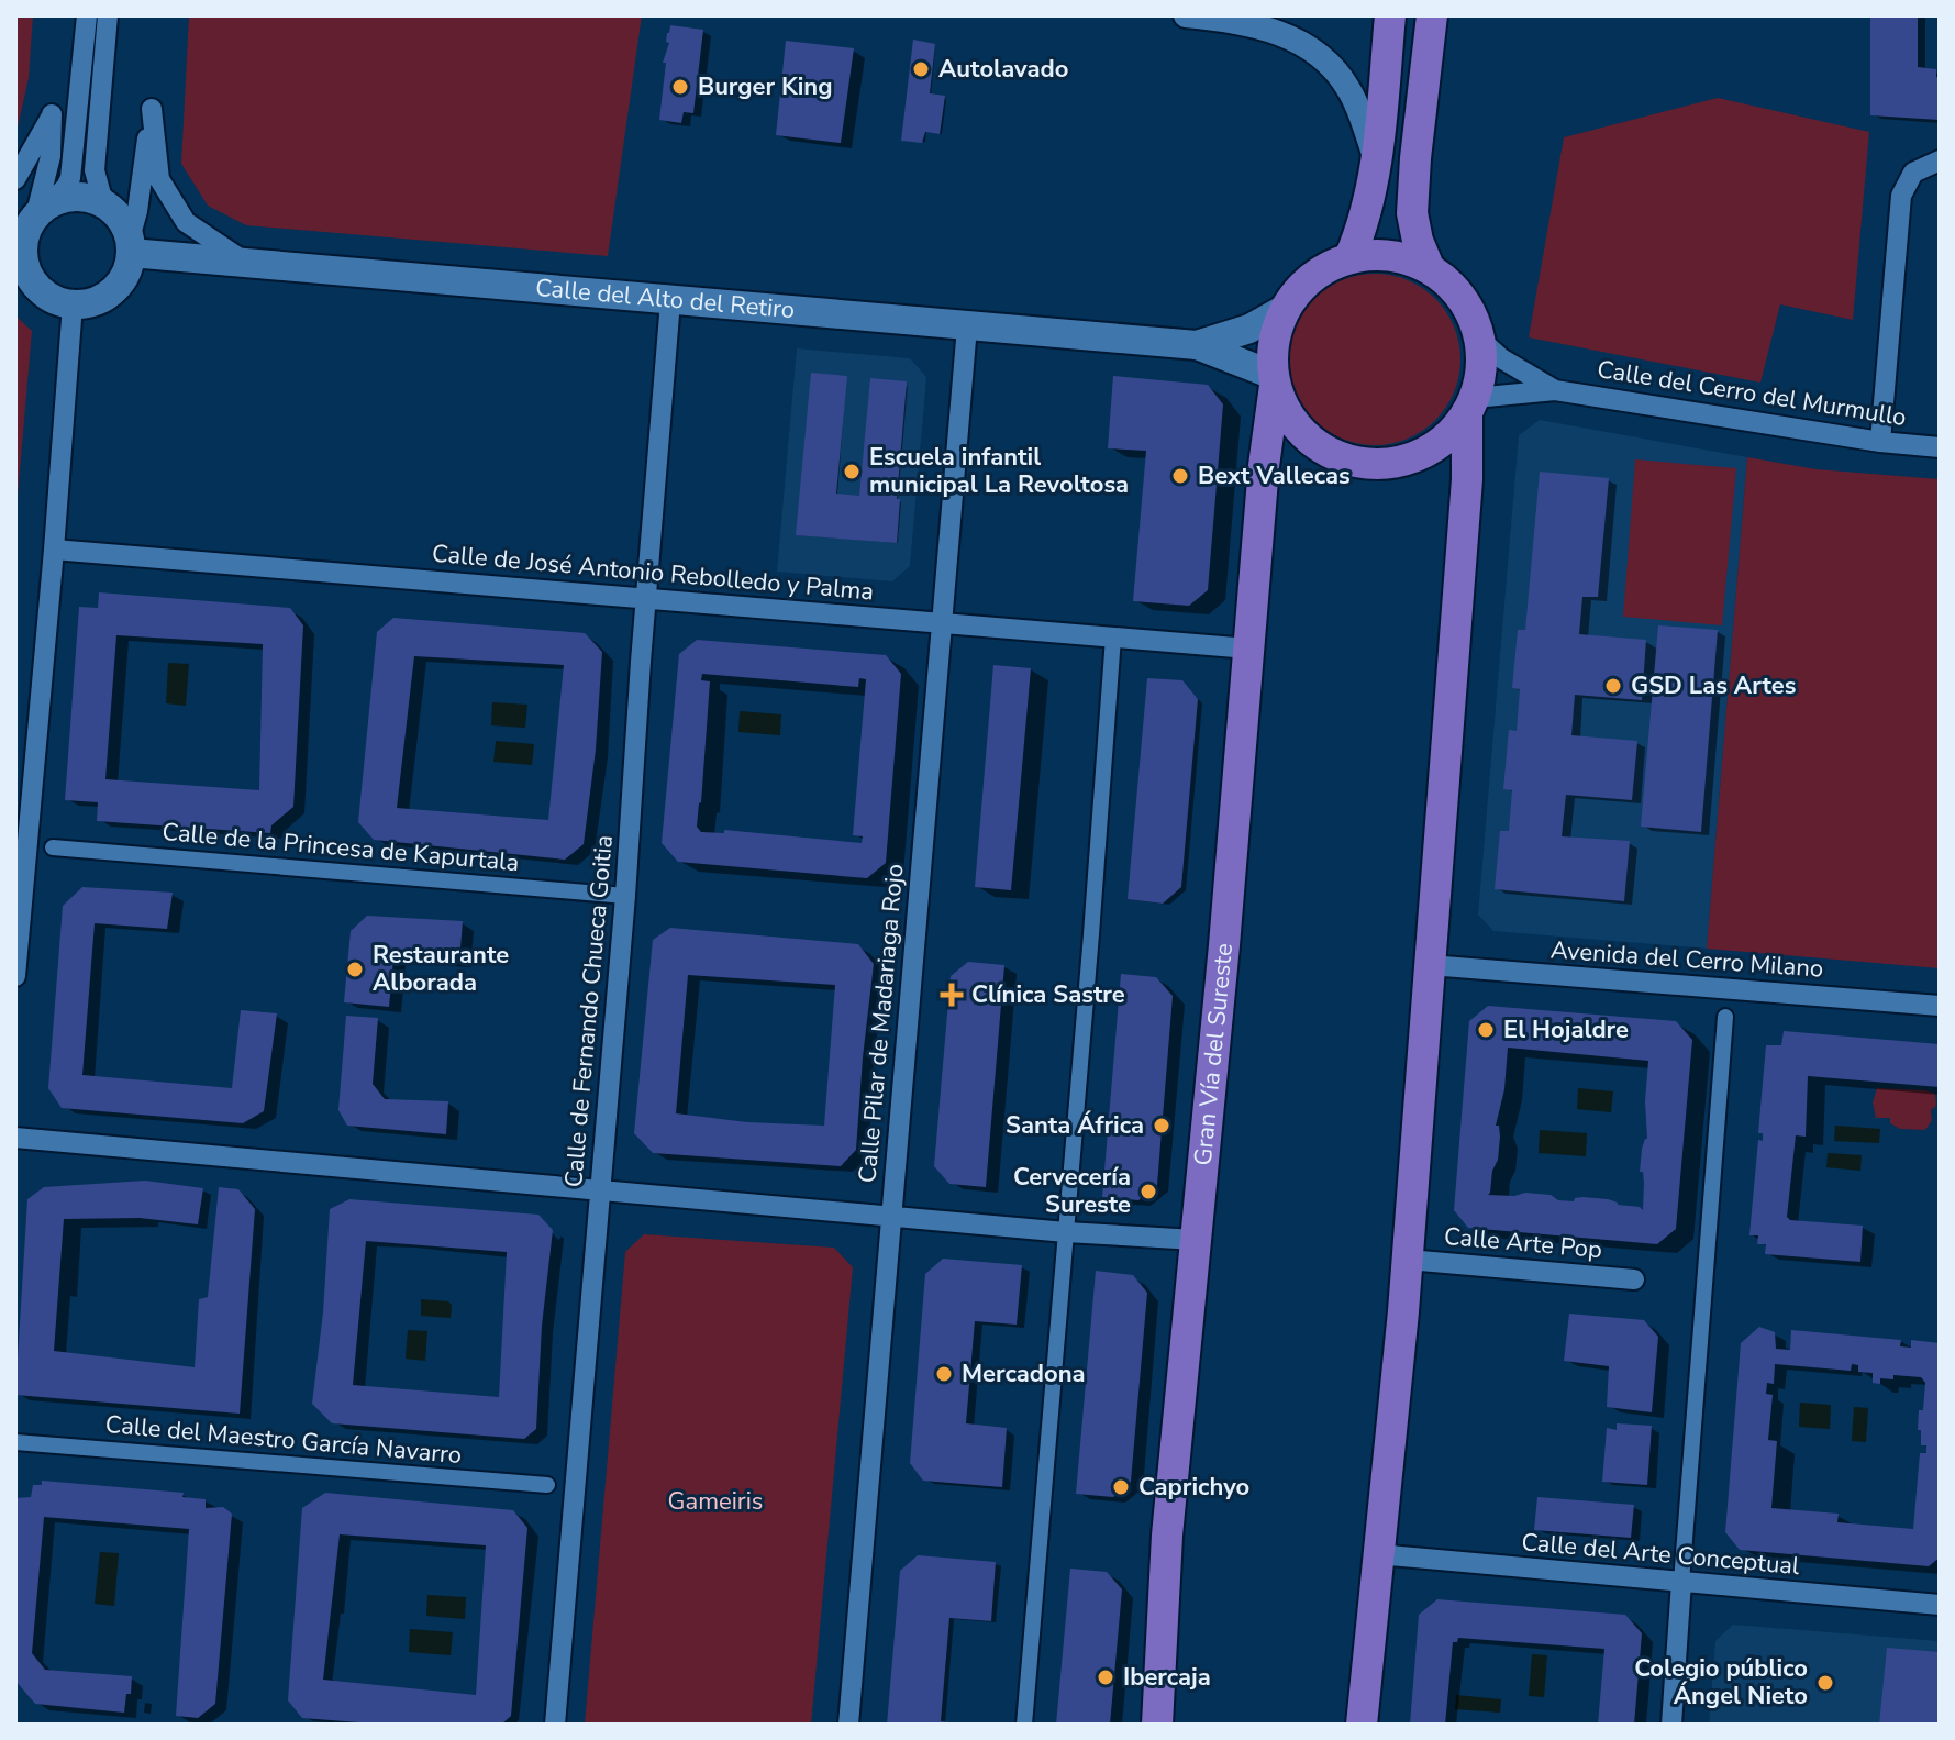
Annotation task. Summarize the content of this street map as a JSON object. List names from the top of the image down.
{
  "streets": {
    "main road": ["Calle del Alto del Retiro", "Gran Vía del Sureste"],
    "street": [
      "Calle del Cerro del Murmullo",
      "Calle de José Antonio Rebolledo y Palma",
      "Calle de la Princesa de Kapurtala",
      "Avenida del Cerro Milano",
      "Calle de Fernando Chueca Goitia",
      "Calle Pilar de Madariaga Rojo",
      "Calle Arte Pop",
      "Calle del Maestro García Navarro",
      "Calle del Arte Conceptual"
    ]
  },
  "crossings": [
    ["Calle del Alto del Retiro", "Calle del Cerro del Murmullo"],
    ["Calle del Alto del Retiro", "Calle de Fernando Chueca Goitia"],
    ["Calle del Alto del Retiro", "Calle Pilar de Madariaga Rojo"],
    ["Calle del Alto del Retiro", "Gran Vía del Sureste"],
    ["Calle del Cerro del Murmullo", "Gran Vía del Sureste"],
    ["Calle de José Antonio Rebolledo y Palma", "Calle de Fernando Chueca Goitia"],
    ["Calle de José Antonio Rebolledo y Palma", "Calle Pilar de Madariaga Rojo"],
    ["Calle de José Antonio Rebolledo y Palma", "Gran Vía del Sureste"],
    ["Calle de la Princesa de Kapurtala", "Calle de Fernando Chueca Goitia"]
  ],
  "parks": ["Gameiris"],
  "places": {
    "other": [
      "Autolavado",
      "Burger King",
      "Escuela infantil municipal La Revoltosa",
      "Bext Vallecas",
      "GSD Las Artes",
      "Restaurante Alborada",
      "El Hojaldre",
      "Santa África",
      "Cervecería Sureste",
      "Mercadona",
      "Caprichyo",
      "Ibercaja",
      "Colegio público Ángel Nieto"
    ],
    "health": ["Clínica Sastre"]
  }
}
